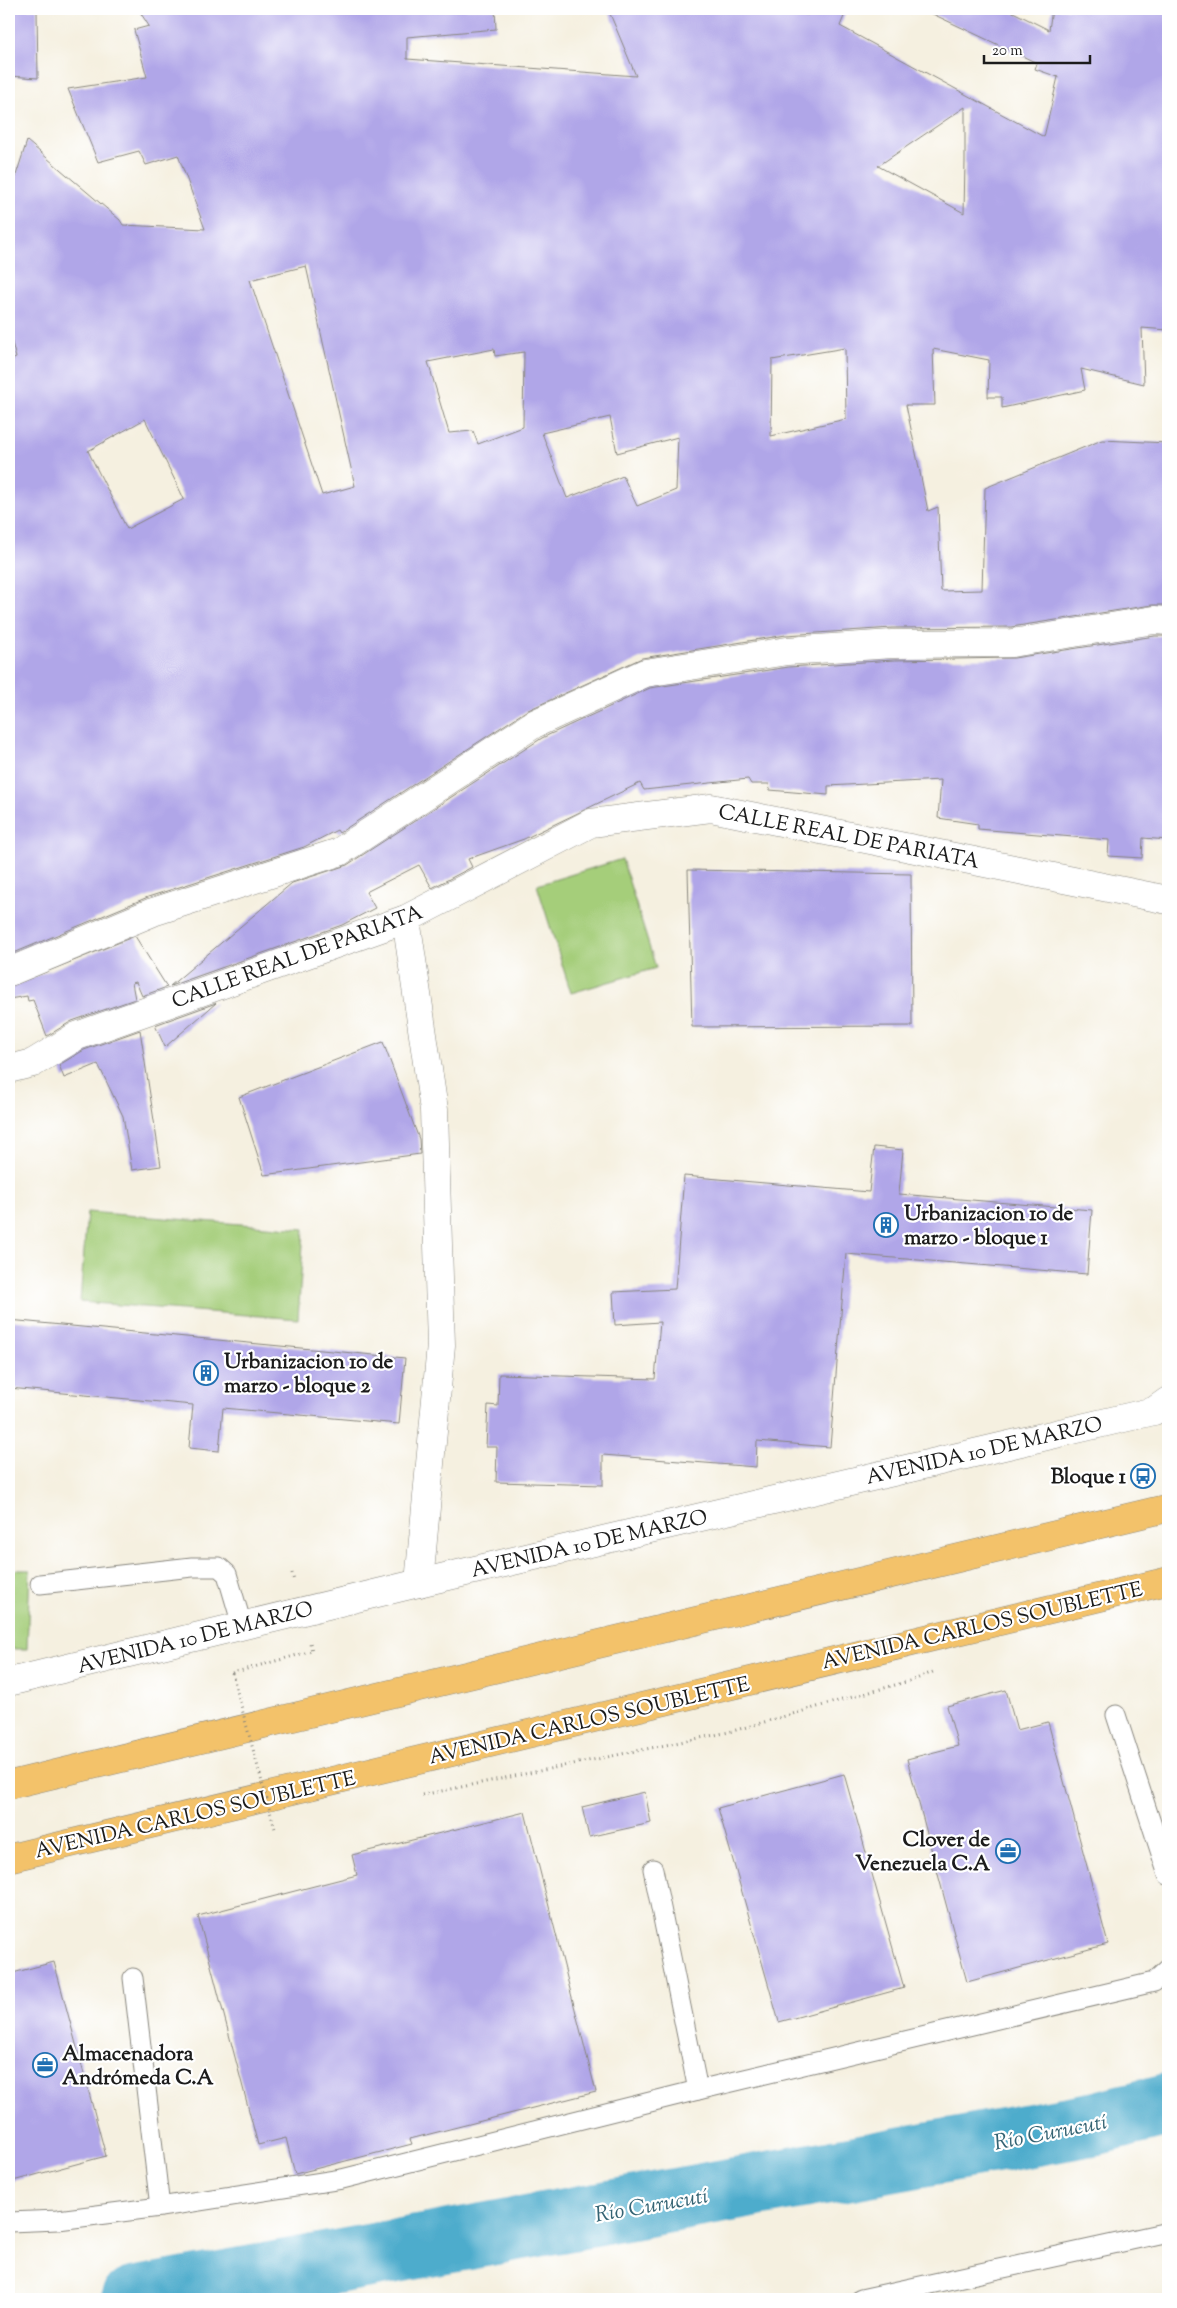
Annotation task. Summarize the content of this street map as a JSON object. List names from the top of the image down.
{
  "streets": {
    "main road": ["AVENIDA CARLOS SOUBLETTE"],
    "street": ["CALLE REAL DE PARIATA", "AVENIDA 10 DE MARZO"]
  },
  "water": ["Río Curucutí"],
  "places": {
    "building": ["Urbanizacion 10 de marzo - bloque 1", "Urbanizacion 10 de marzo - bloque 2"],
    "bus stop": ["Bloque 1"],
    "office": ["Clover de Venezuela C.A", "Almacenadora Andrómeda C.A"]
  },
  "scale_bar": "20 m"
}
